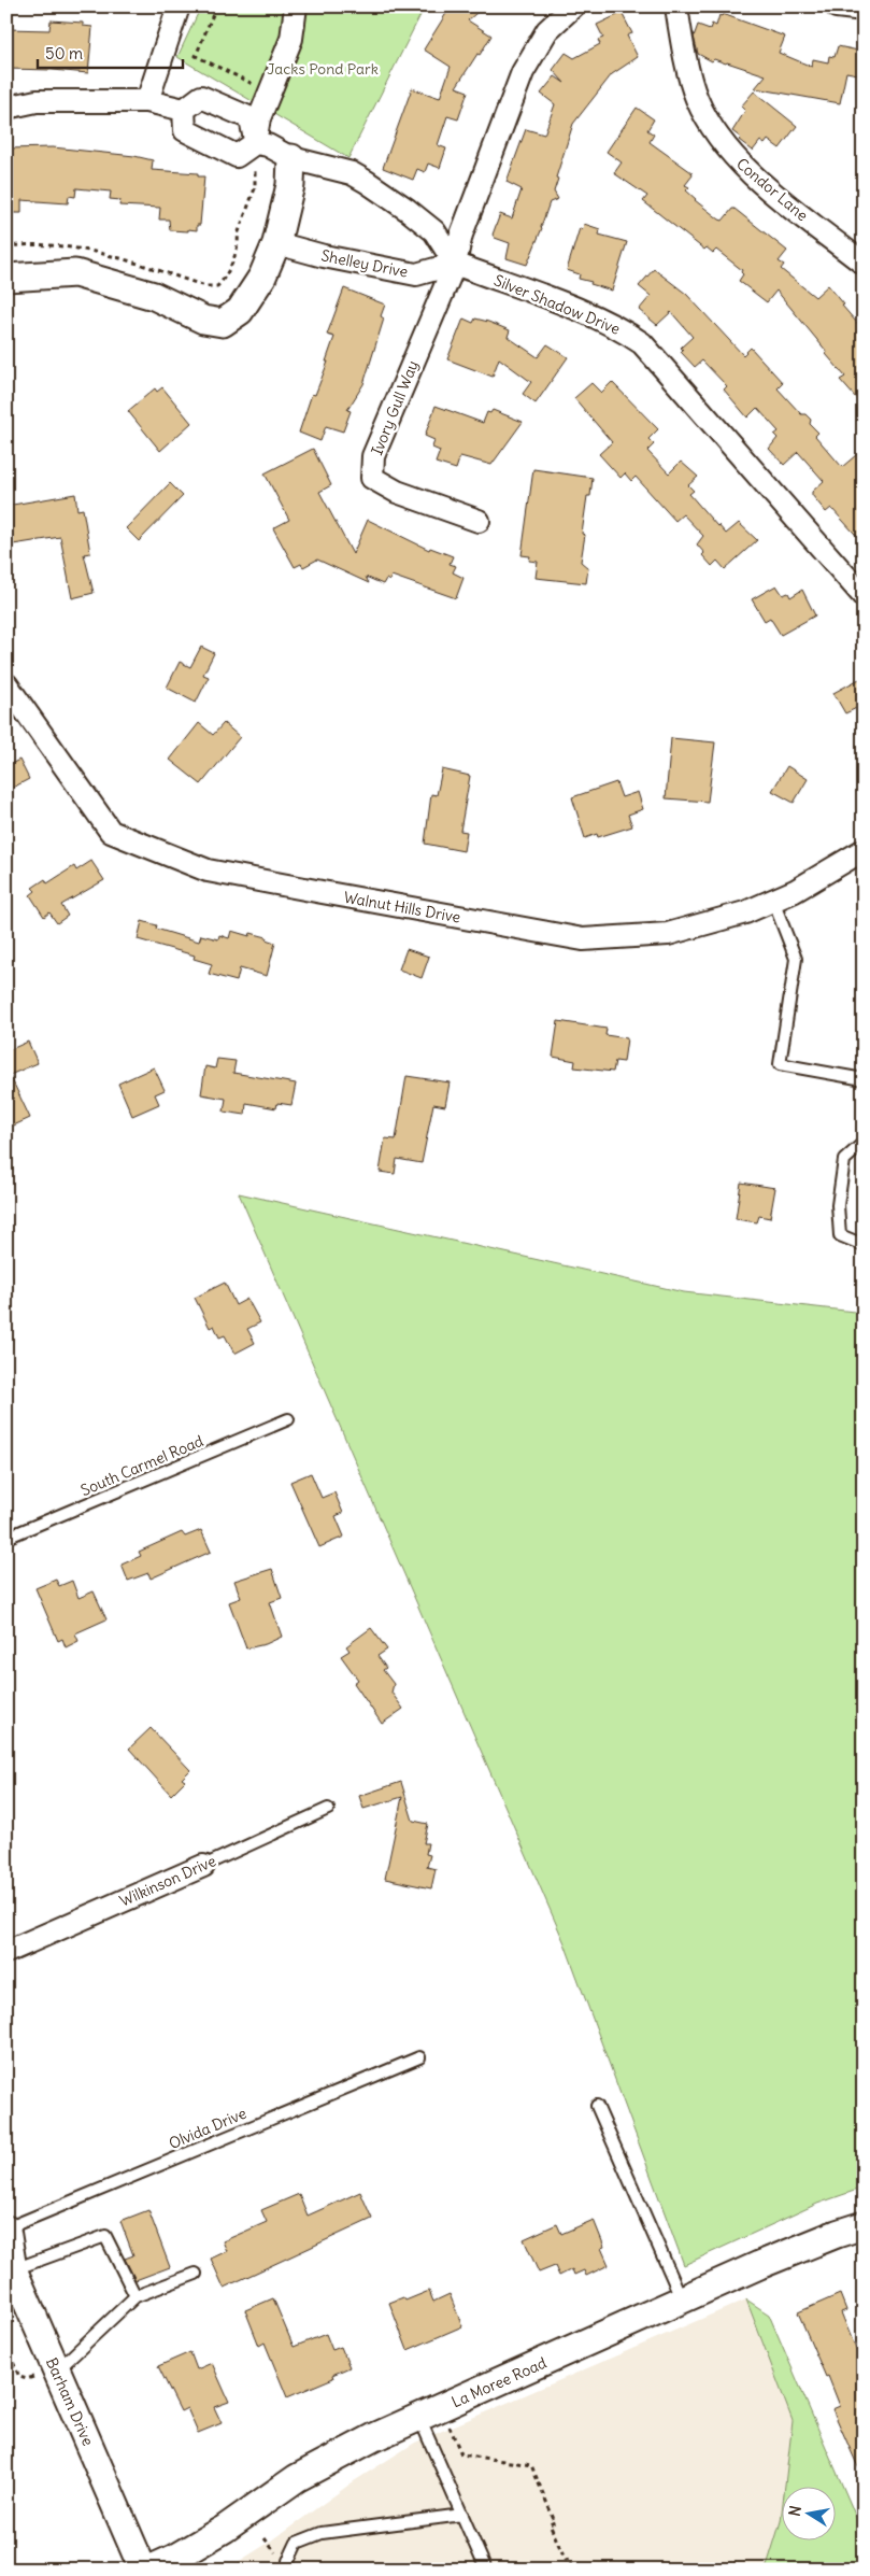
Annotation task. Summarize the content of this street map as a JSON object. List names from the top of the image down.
{
  "streets": {
    "street": [
      "Condor Lane",
      "Shelley Drive",
      "Silver Shadow Drive",
      "Ivory Gull Way",
      "Walnut Hills Drive",
      "Wilkinson Drive",
      "La Moree Road",
      "Barham Drive"
    ],
    "lane": ["South Carmel Road", "Olvida Drive"]
  },
  "crossings": [
    ["Shelley Drive", "Silver Shadow Drive"],
    ["Shelley Drive", "Ivory Gull Way"],
    ["Silver Shadow Drive", "Ivory Gull Way"],
    ["Olvida Drive", "Barham Drive"]
  ],
  "parks": ["Jacks Pond Park"],
  "scale_bar": "50 m",
  "north": "left"
}
